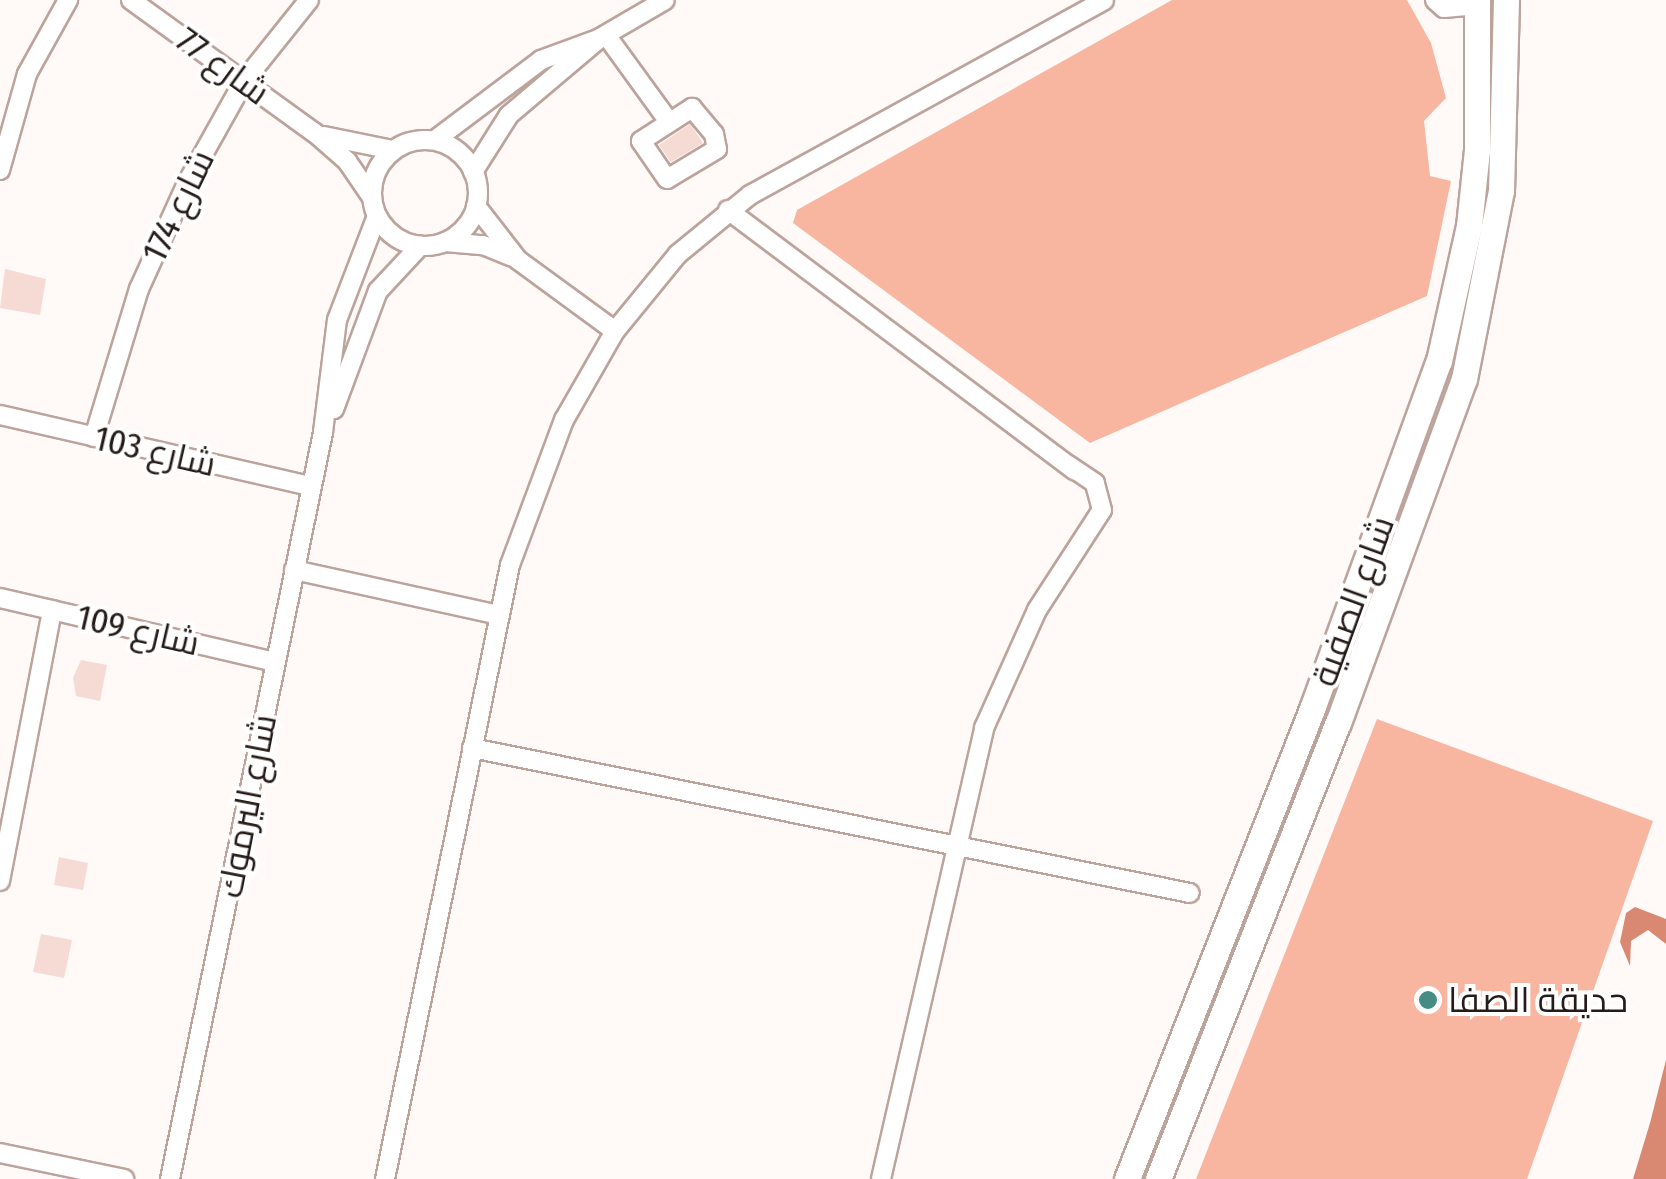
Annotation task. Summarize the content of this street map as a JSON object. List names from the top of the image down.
{
  "streets": {
    "main road": ["شارع الصفية"],
    "street": [
      "شارع 77",
      "شارع 174",
      "شارع 103",
      "شارع 109",
      "شارع اليرموك"
    ]
  },
  "crossings": [
    ["شارع 77", "شارع 174"],
    ["شارع 77", "شارع اليرموك"],
    ["شارع 174", "شارع 103"],
    ["شارع 103", "شارع اليرموك"],
    ["شارع 109", "شارع اليرموك"]
  ],
  "places": ["حديقة الصفا"]
}
